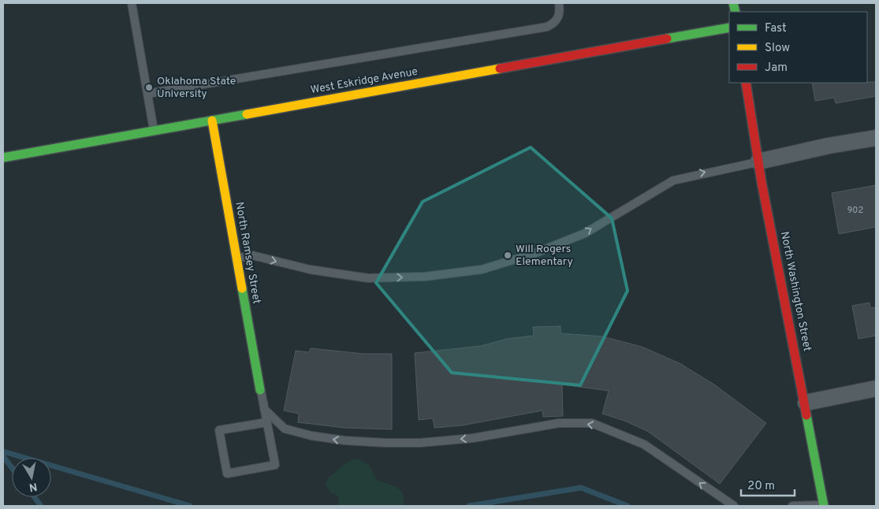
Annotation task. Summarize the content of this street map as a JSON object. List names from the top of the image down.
{
  "streets": {
    "street": ["West Eskridge Avenue", "North Ramsey Street", "North Washington Street"]
  },
  "crossings": [
    ["West Eskridge Avenue", "North Ramsey Street"]
  ],
  "places": ["Oklahoma State University", "Will Rogers Elementary"],
  "house_numbers": ["902"],
  "legend": ["Fast", "Slow", "Jam"],
  "scale_bar": "20 m",
  "north": "bottom"
}
